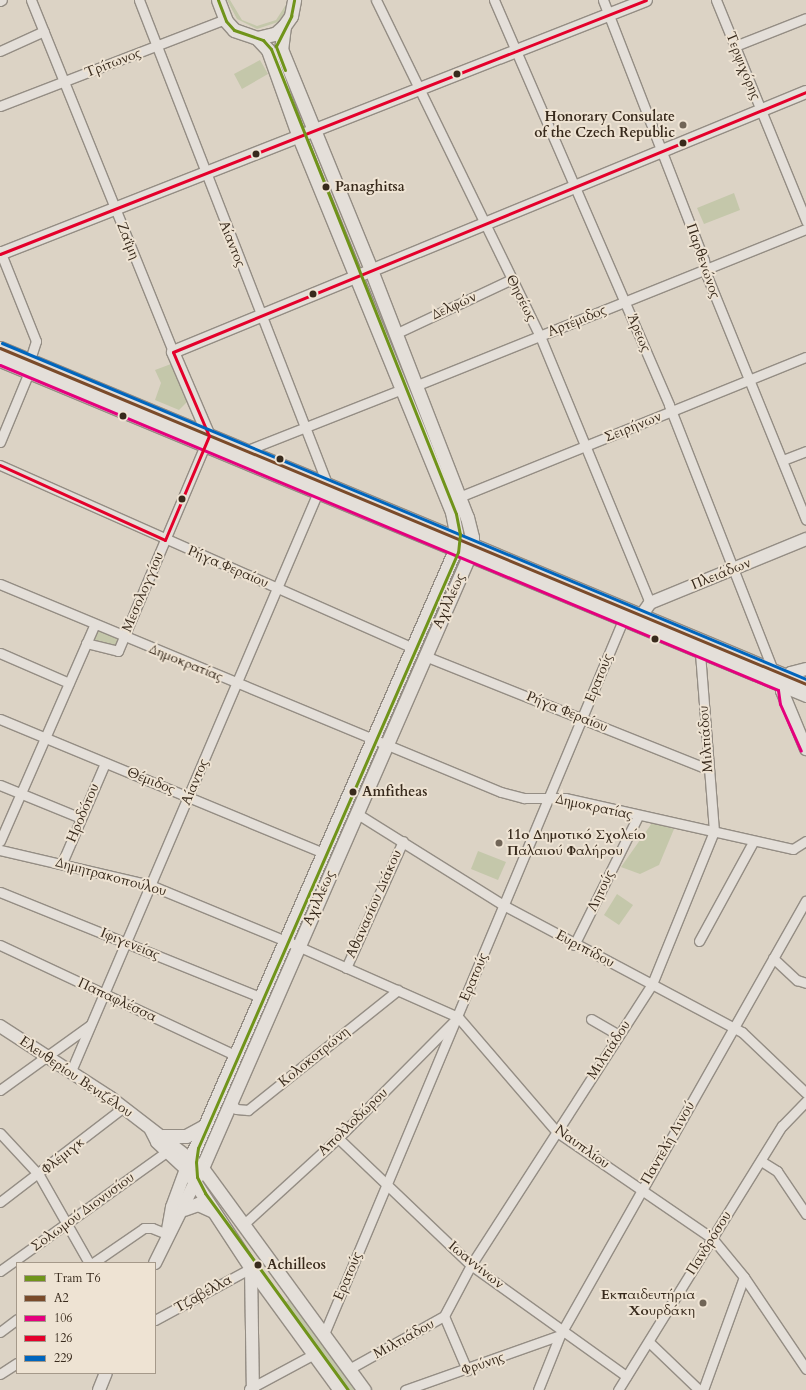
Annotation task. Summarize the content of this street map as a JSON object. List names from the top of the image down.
{
  "streets": {
    "main road": ["Αχιλλέως", "Ελευθερίου Βενιζέλου"],
    "street": [
      "Τρίτωνος",
      "Τερψιχόρης",
      "Ζαΐμη",
      "Αίαντος",
      "Παρθενώνος",
      "Θησέως",
      "Δελφών",
      "Αρτέμιδος",
      "Άρεως",
      "Σειρήνων",
      "Ρήγα Φεραίου",
      "Πλειάδων",
      "Μεσολογγίου",
      "Δημοκρατίας",
      "Ερατούς",
      "Μιλτιάδου",
      "Θέμιδος",
      "Ηροδότου",
      "Δημητρακοπούλου",
      "Λητούς",
      "Αθανασίου Διάκου",
      "Ιφιγενείας",
      "Ευριπίδου",
      "Παπαφλέσσα",
      "Κολοκοτρώνη",
      "Απολλοδώρου",
      "Παντελή Λινού",
      "Ναυπλίου",
      "Φλέμιγκ",
      "Σολωμού Διονυσίου",
      "Πανδρόσου",
      "Ιωαννίνων",
      "Τζαβέλλα",
      "Φρύνης"
    ]
  },
  "crossings": [
    ["Τρίτωνος", "Ζαΐμη"],
    ["Τρίτωνος", "Αίαντος"],
    ["Ζαΐμη", "Μεσολογγίου"],
    ["Αίαντος", "Αρτέμιδος"],
    ["Αίαντος", "Ρήγα Φεραίου"],
    ["Αίαντος", "Δημοκρατίας"],
    ["Αίαντος", "Θέμιδος"],
    ["Αίαντος", "Δημητρακοπούλου"],
    ["Αίαντος", "Ιφιγενείας"],
    ["Αίαντος", "Παπαφλέσσα"],
    ["Αίαντος", "Ελευθερίου Βενιζέλου"],
    ["Παρθενώνος", "Αρτέμιδος"],
    ["Παρθενώνος", "Σειρήνων"],
    ["Θησέως", "Δελφών"],
    ["Θησέως", "Αρτέμιδος"],
    ["Θησέως", "Σειρήνων"],
    ["Θησέως", "Πλειάδων"],
    ["Δελφών", "Αχιλλέως"],
    ["Αρτέμιδος", "Άρεως"],
    ["Αρτέμιδος", "Αχιλλέως"],
    ["Άρεως", "Σειρήνων"],
    ["Άρεως", "Πλειάδων"],
    ["Σειρήνων", "Αχιλλέως"],
    ["Ρήγα Φεραίου", "Μεσολογγίου"],
    ["Ρήγα Φεραίου", "Αχιλλέως"],
    ["Ρήγα Φεραίου", "Ερατούς"],
    ["Ρήγα Φεραίου", "Μιλτιάδου"],
    ["Μεσολογγίου", "Δημοκρατίας"],
    ["Αχιλλέως", "Δημοκρατίας"],
    ["Αχιλλέως", "Θέμιδος"],
    ["Αχιλλέως", "Δημητρακοπούλου"],
    ["Αχιλλέως", "Ιφιγενείας"],
    ["Αχιλλέως", "Ευριπίδου"],
    ["Αχιλλέως", "Παπαφλέσσα"],
    ["Αχιλλέως", "Κολοκοτρώνη"],
    ["Αχιλλέως", "Ελευθερίου Βενιζέλου"],
    ["Αχιλλέως", "Ναυπλίου"],
    ["Δημοκρατίας", "Ερατούς"],
    ["Δημοκρατίας", "Μιλτιάδου"],
    ["Δημοκρατίας", "Λητούς"],
    ["Ερατούς", "Ευριπίδου"],
    ["Ερατούς", "Ελευθερίου Βενιζέλου"],
    ["Ερατούς", "Απολλοδώρου"],
    ["Ερατούς", "Ναυπλίου"],
    ["Ερατούς", "Ιωαννίνων"],
    ["Μιλτιάδου", "Ευριπίδου"],
    ["Μιλτιάδου", "Ελευθερίου Βενιζέλου"],
    ["Μιλτιάδου", "Ναυπλίου"],
    ["Μιλτιάδου", "Ιωαννίνων"],
    ["Θέμιδος", "Ηροδότου"],
    ["Ηροδότου", "Δημητρακοπούλου"],
    ["Δημητρακοπούλου", "Ναυπλίου"],
    ["Λητούς", "Ευριπίδου"],
    ["Αθανασίου Διάκου", "Ευριπίδου"],
    ["Αθανασίου Διάκου", "Ναυπλίου"],
    ["Ευριπίδου", "Παντελή Λινού"],
    ["Κολοκοτρώνη", "Ναυπλίου"],
    ["Ελευθερίου Βενιζέλου", "Απολλοδώρου"],
    ["Ελευθερίου Βενιζέλου", "Φλέμιγκ"],
    ["Ελευθερίου Βενιζέλου", "Σολωμού Διονυσίου"],
    ["Ελευθερίου Βενιζέλου", "Τζαβέλλα"],
    ["Απολλοδώρου", "Ναυπλίου"],
    ["Απολλοδώρου", "Ιωαννίνων"],
    ["Παντελή Λινού", "Ναυπλίου"],
    ["Παντελή Λινού", "Ιωαννίνων"],
    ["Παντελή Λινού", "Φρύνης"],
    ["Ναυπλίου", "Πανδρόσου"],
    ["Πανδρόσου", "Ιωαννίνων"],
    ["Ιωαννίνων", "Φρύνης"]
  ],
  "places": [
    "Honorary Consulate of the Czech Republic",
    "Panaghitsa",
    "Amfitheas",
    "11ο Δημοτικό Σχολείο Παλαιού Φαλήρου",
    "Achilleos",
    "Εκπαιδευτήρια Χουρδάκη"
  ],
  "lines": [
    "tram line Τ6",
    "transit line 126",
    "transit line 229",
    "transit line Α2",
    "transit line 106"
  ],
  "legend": [
    "Tram Τ6",
    "Α2",
    "106",
    "126",
    "229"
  ]
}
